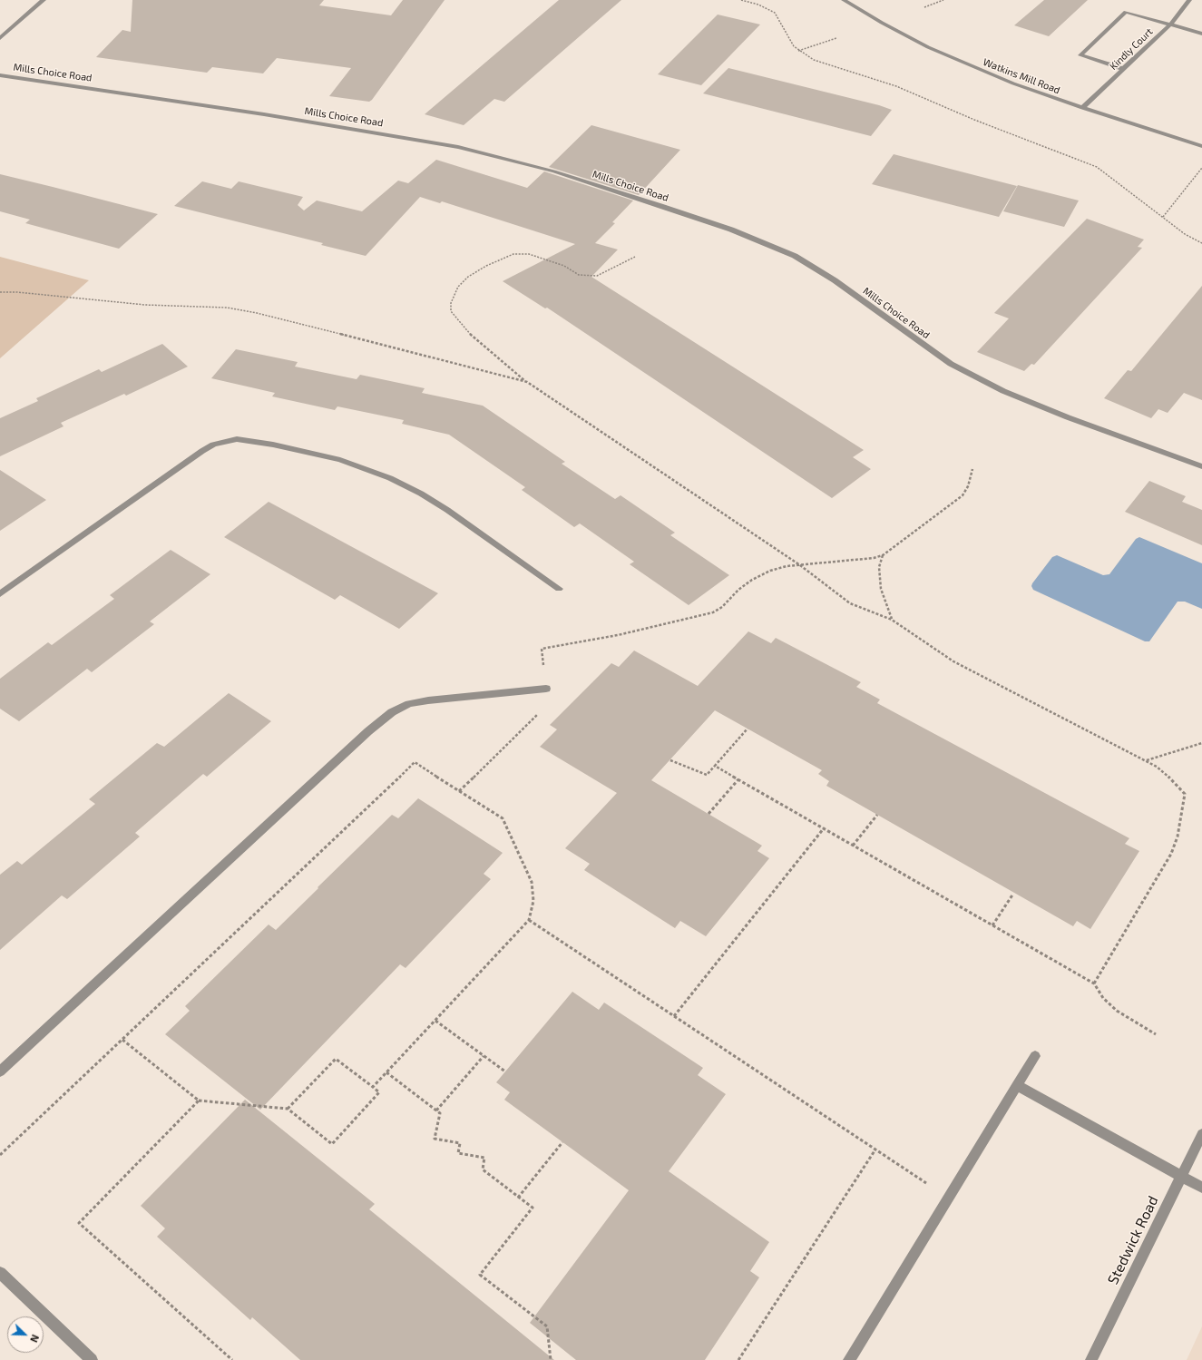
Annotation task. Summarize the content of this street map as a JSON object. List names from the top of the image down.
{
  "streets": {
    "street": [
      "Kindly Court",
      "Mills Choice Road",
      "Watkins Mill Road",
      "Stedwick Road"
    ]
  },
  "crossings": [
    ["Kindly Court", "Watkins Mill Road"]
  ],
  "north": "bottom right"
}
